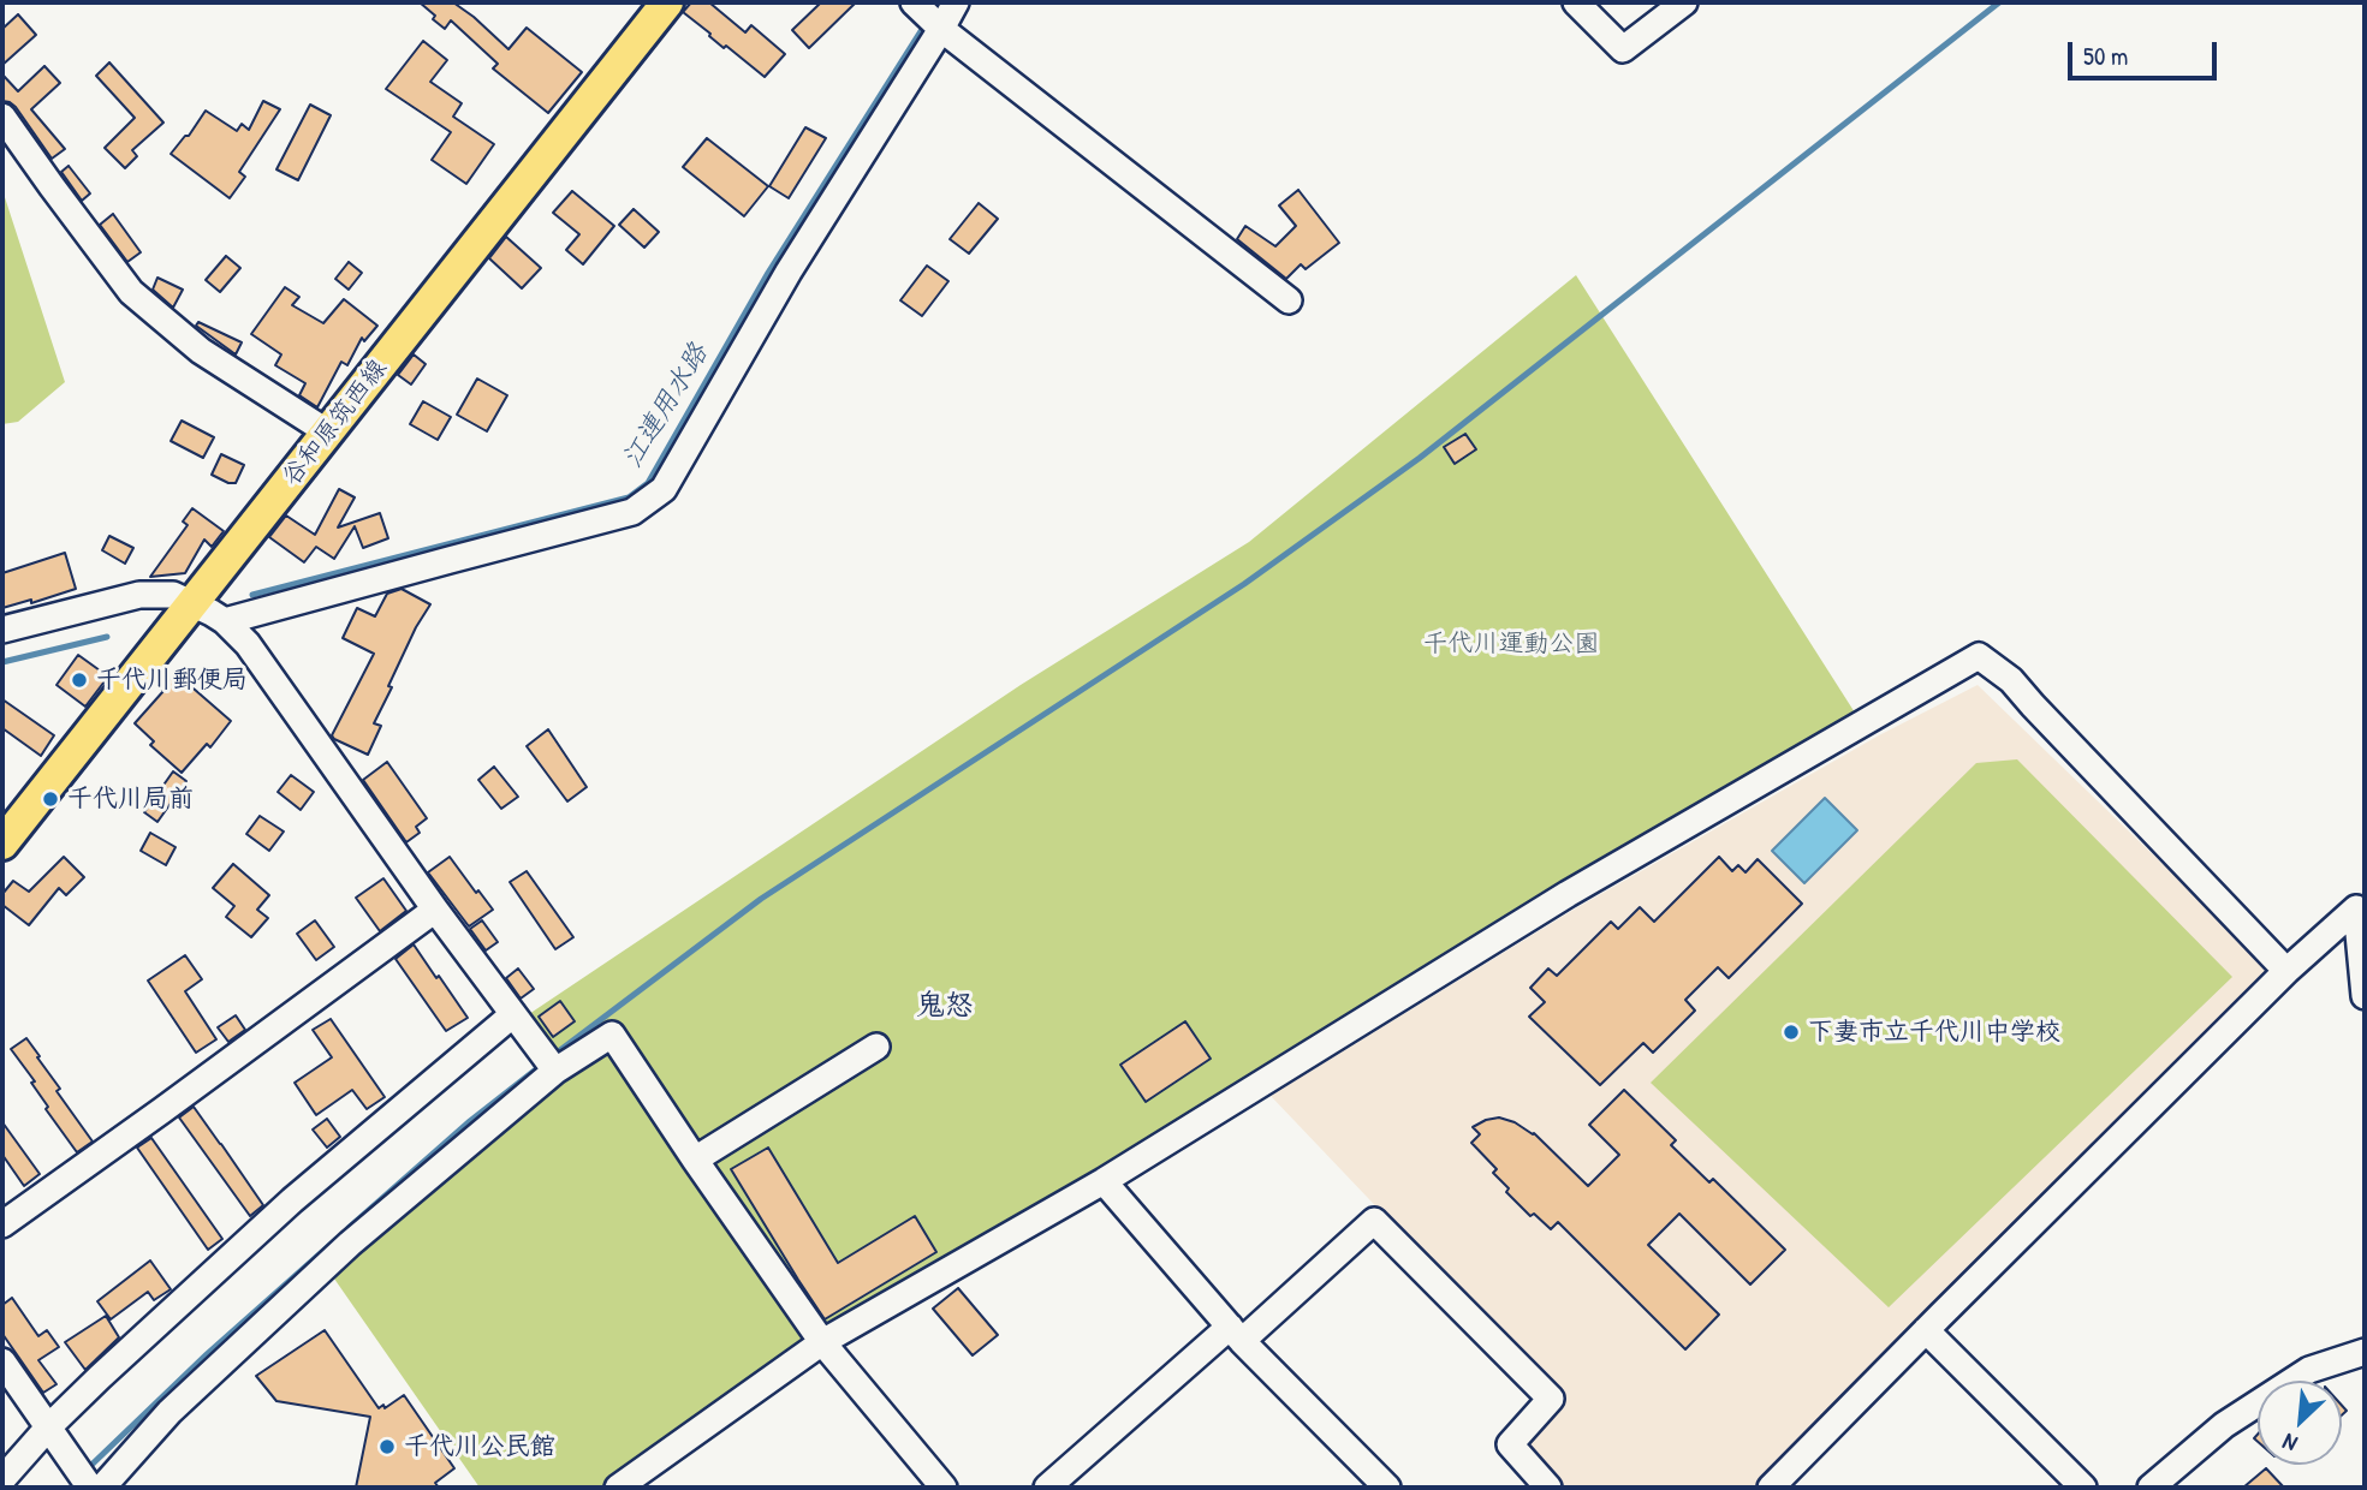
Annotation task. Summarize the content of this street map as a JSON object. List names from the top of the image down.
{
  "streets": {
    "main road": ["谷和原筑西線"]
  },
  "districts": ["鬼怒"],
  "water": ["江連用水路"],
  "parks": ["千代川運動公園"],
  "places": [
    "千代川郵便局",
    "千代川局前",
    "下妻市立千代川中学校",
    "千代川公民館"
  ],
  "scale_bar": "50 m",
  "north": "bottom left"
}
